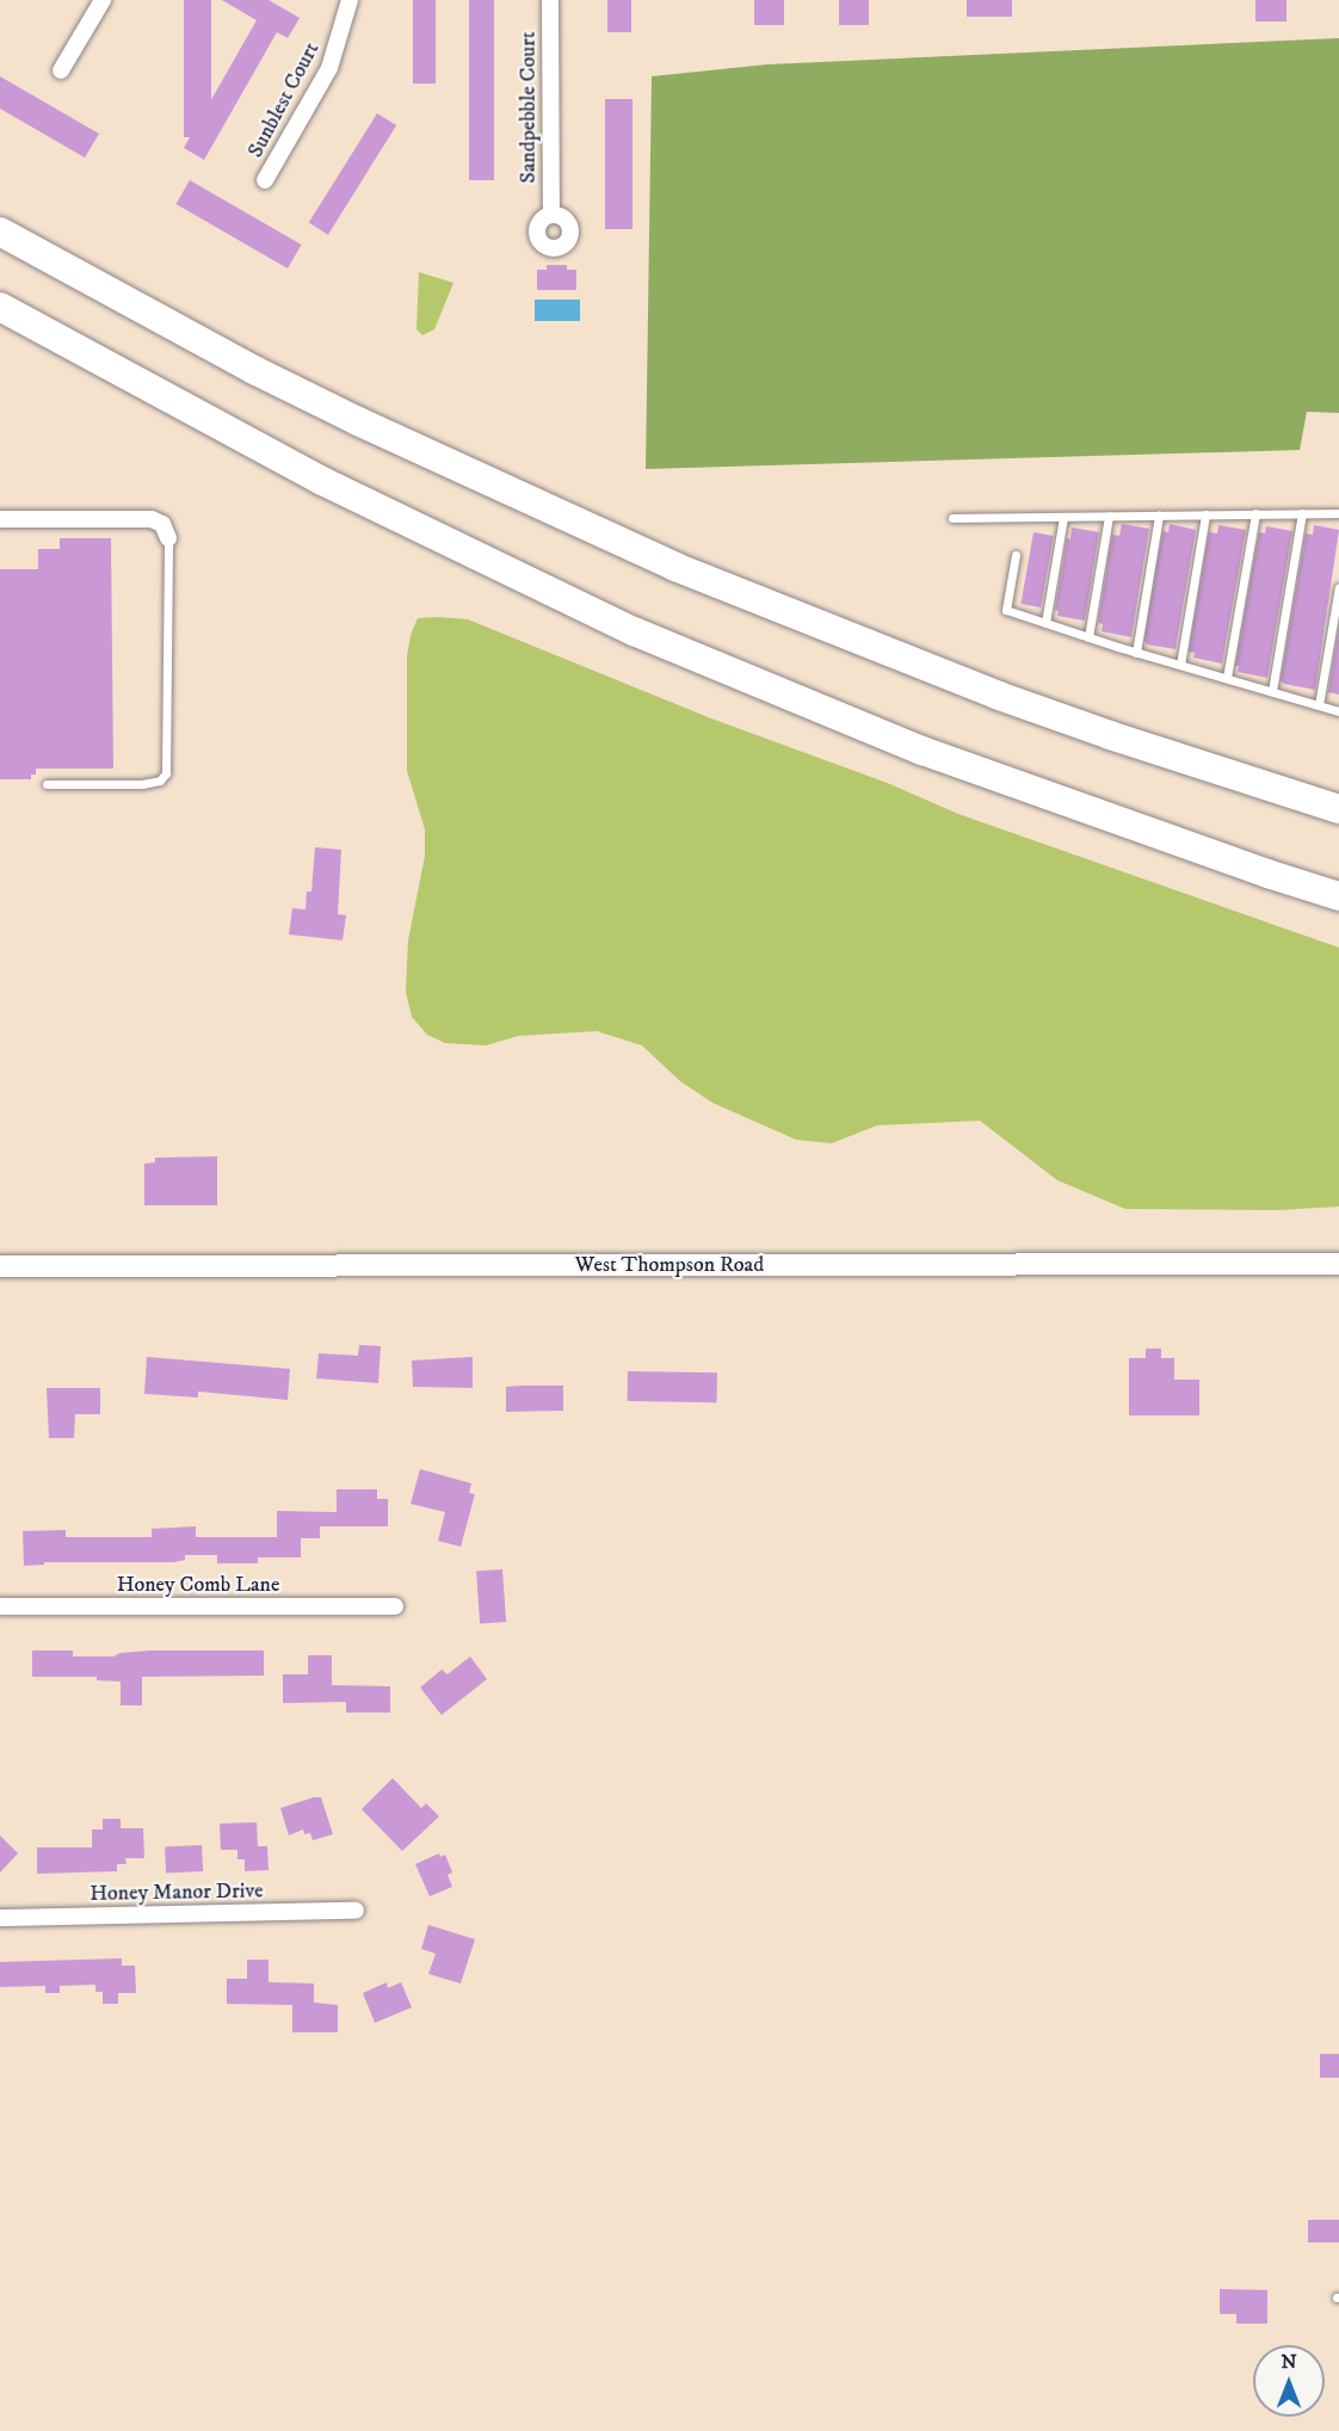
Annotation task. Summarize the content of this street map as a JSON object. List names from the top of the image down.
{
  "streets": {
    "main road": ["West Thompson Road"],
    "street": [
      "Sunblest Court",
      "Sandpebble Court",
      "Honey Comb Lane",
      "Honey Manor Drive"
    ]
  },
  "north": "top"
}
